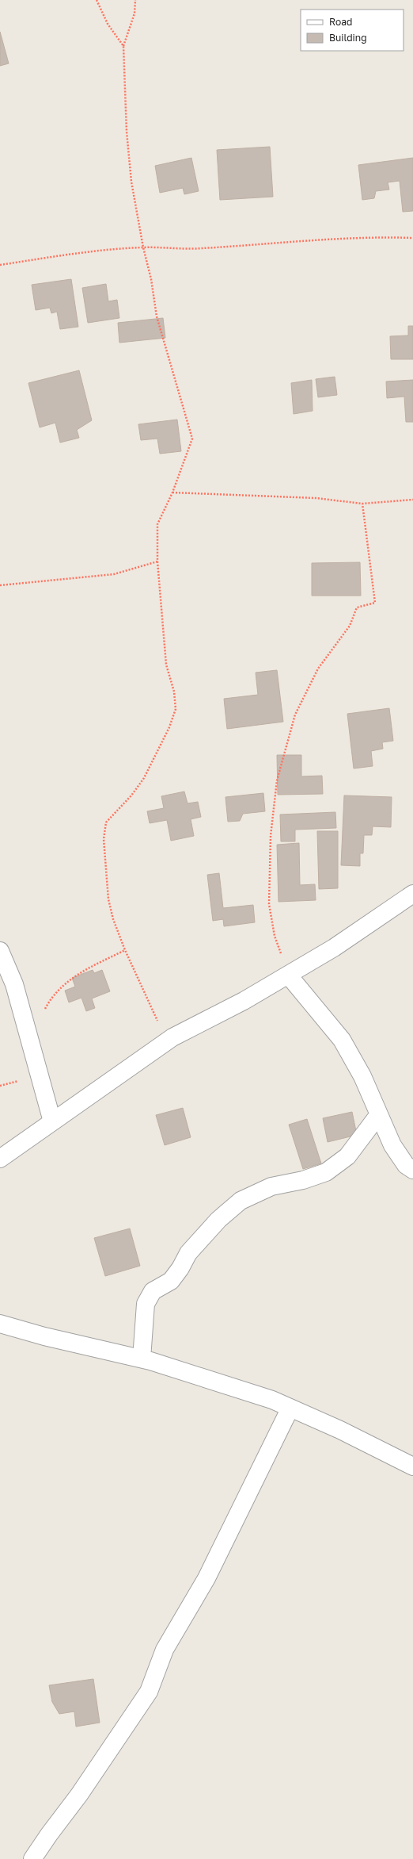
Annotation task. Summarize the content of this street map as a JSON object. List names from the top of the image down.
{
  "legend": ["Road", "Building"]
}
